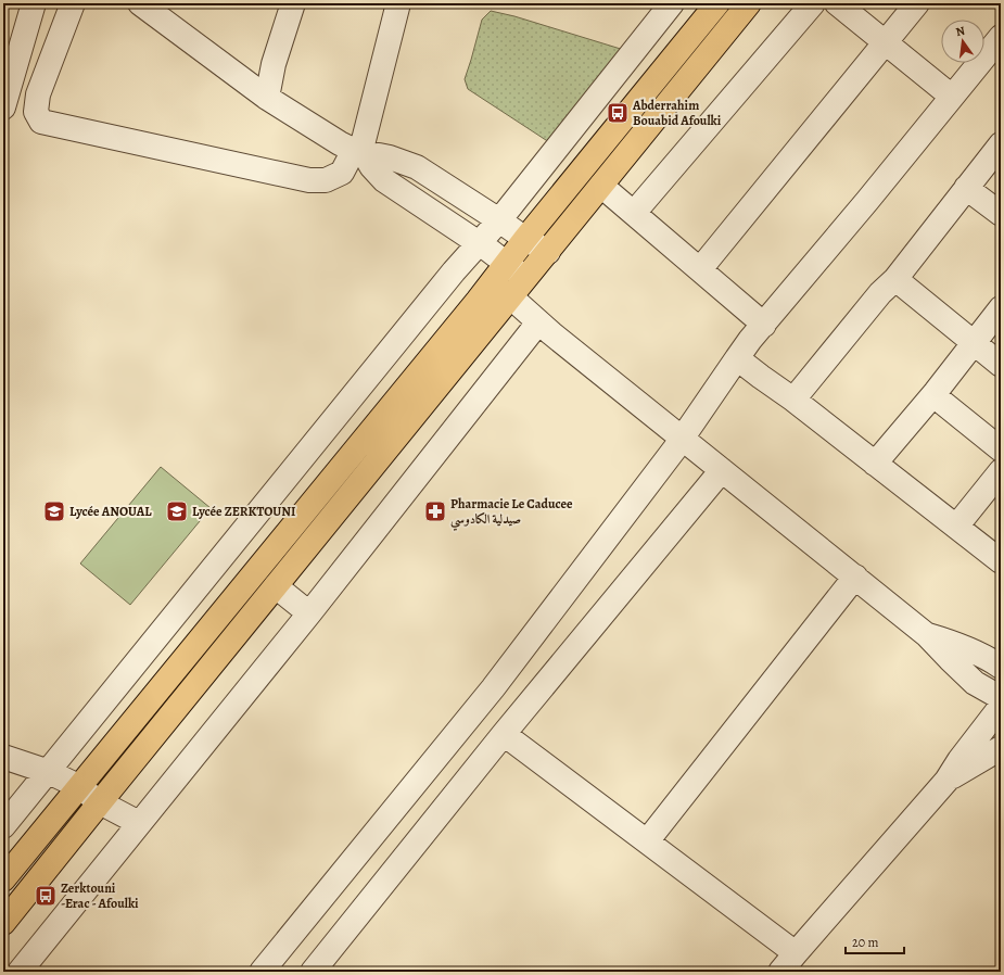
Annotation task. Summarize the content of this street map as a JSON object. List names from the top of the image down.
{
  "places": {
    "bus stop": ["Abderrahim Bouabid Afoulki", "Zerktouni -Erac - Afoulki"],
    "school or university": ["Lycée ANOUAL", "Lycée ZERKTOUNI"],
    "pharmacy": ["Pharmacie Le Caducee صيدلية الكادوسي"]
  },
  "scale_bar": "20 m",
  "north": "top"
}
